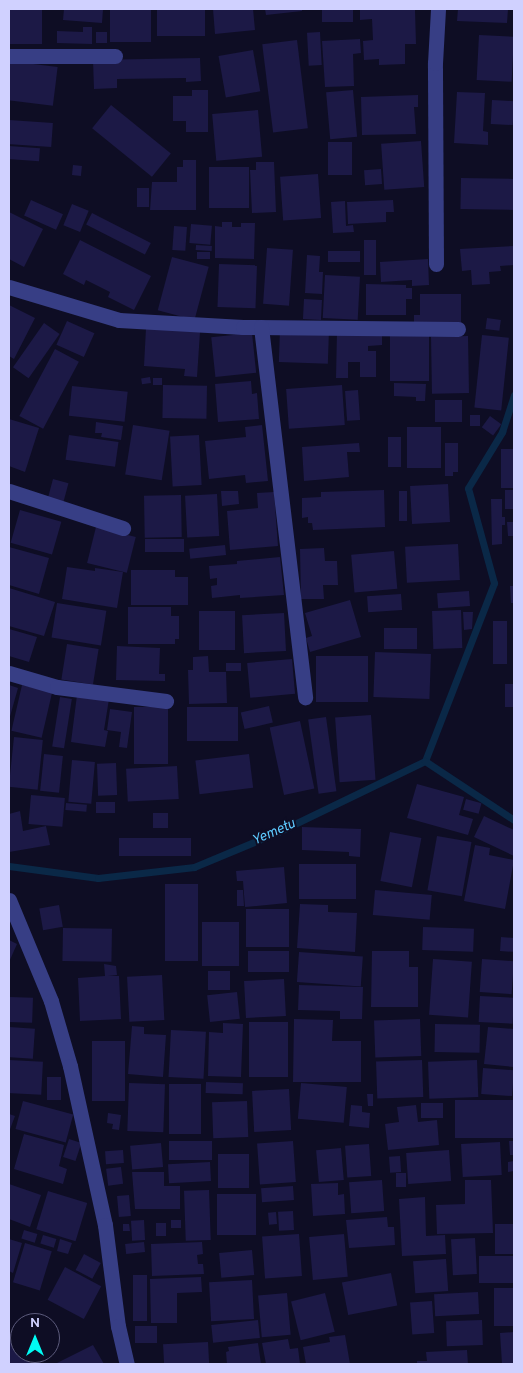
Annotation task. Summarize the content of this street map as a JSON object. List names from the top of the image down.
{
  "water": ["Yemetu"],
  "north": "top"
}
